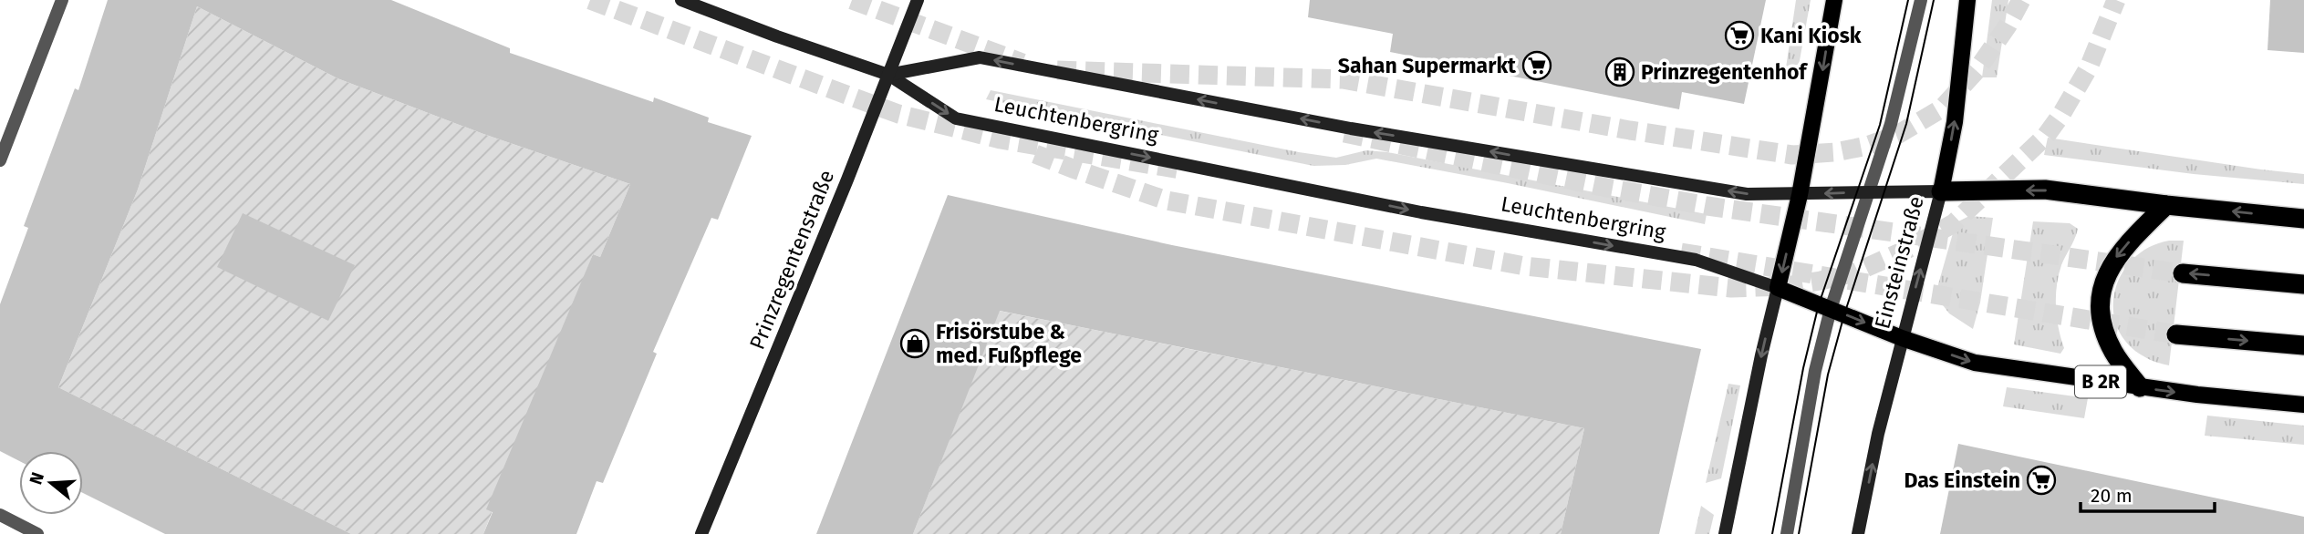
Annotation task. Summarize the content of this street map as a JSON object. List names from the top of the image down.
{
  "streets": {
    "highway": ["B 2R"],
    "main road": ["Leuchtenbergring", "Prinzregentenstraße", "Einsteinstraße"]
  },
  "crossings": [
    ["Leuchtenbergring", "Prinzregentenstraße"],
    ["Leuchtenbergring", "Einsteinstraße"],
    ["Leuchtenbergring", "B 2R"]
  ],
  "places": {
    "supermarket": ["Kani Kiosk", "Sahan Supermarkt", "Das Einstein"],
    "building": ["Prinzregentenhof"],
    "shop": ["Frisörstube & med. Fußpflege"]
  },
  "scale_bar": "20 m",
  "north": "left"
}
